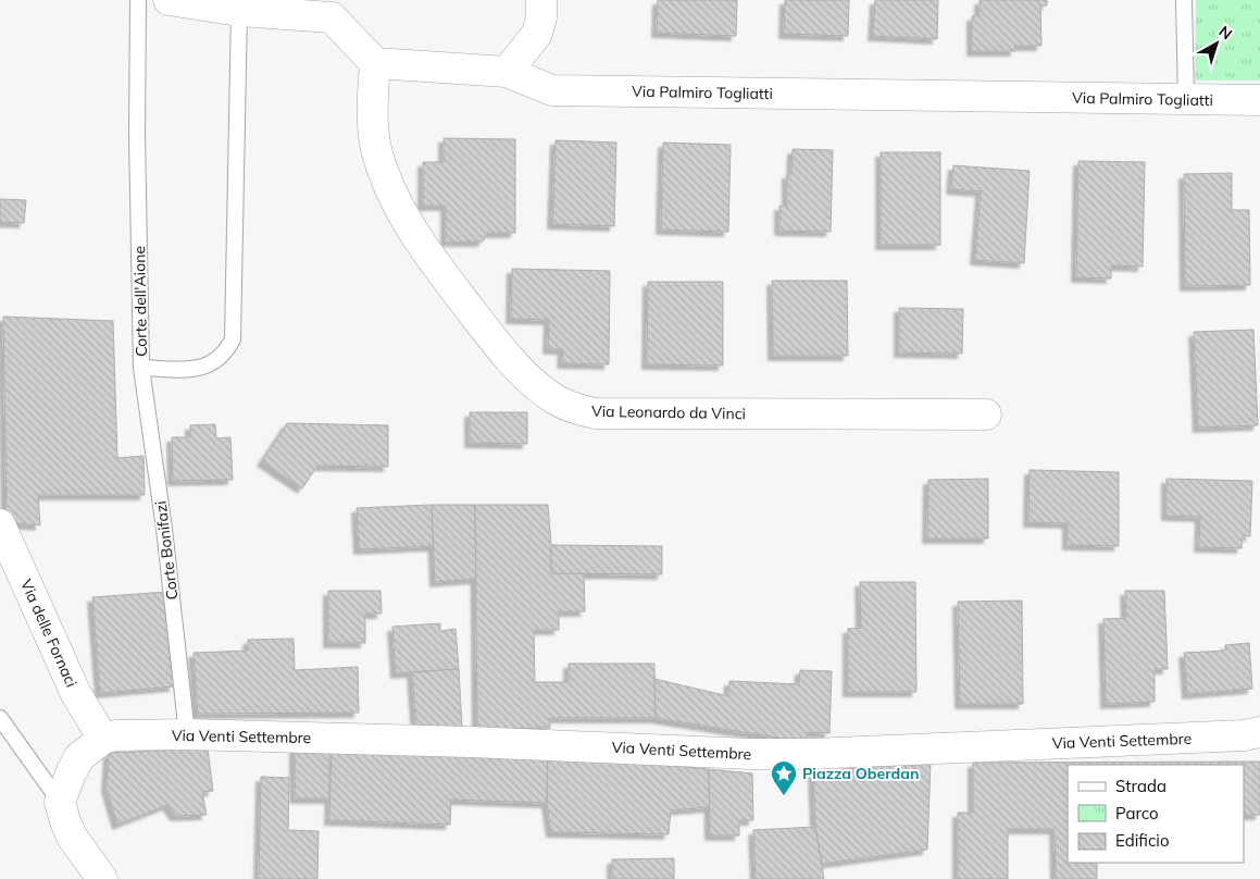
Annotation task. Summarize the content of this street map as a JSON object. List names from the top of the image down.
{
  "streets": {
    "street": [
      "Via Palmiro Togliatti",
      "Via Leonardo da Vinci",
      "Via delle Fornaci",
      "Via Venti Settembre"
    ],
    "lane": ["Corte dell'Aione", "Corte Bonifazi"]
  },
  "crossings": [
    ["Via Palmiro Togliatti", "Via Leonardo da Vinci"],
    ["Corte dell'Aione", "Corte Bonifazi"],
    ["Corte Bonifazi", "Via Venti Settembre"],
    ["Via delle Fornaci", "Via Venti Settembre"]
  ],
  "places": {
    "place": ["Piazza Oberdan"]
  },
  "legend": ["Strada", "Parco", "Edificio"],
  "north": "top right"
}
